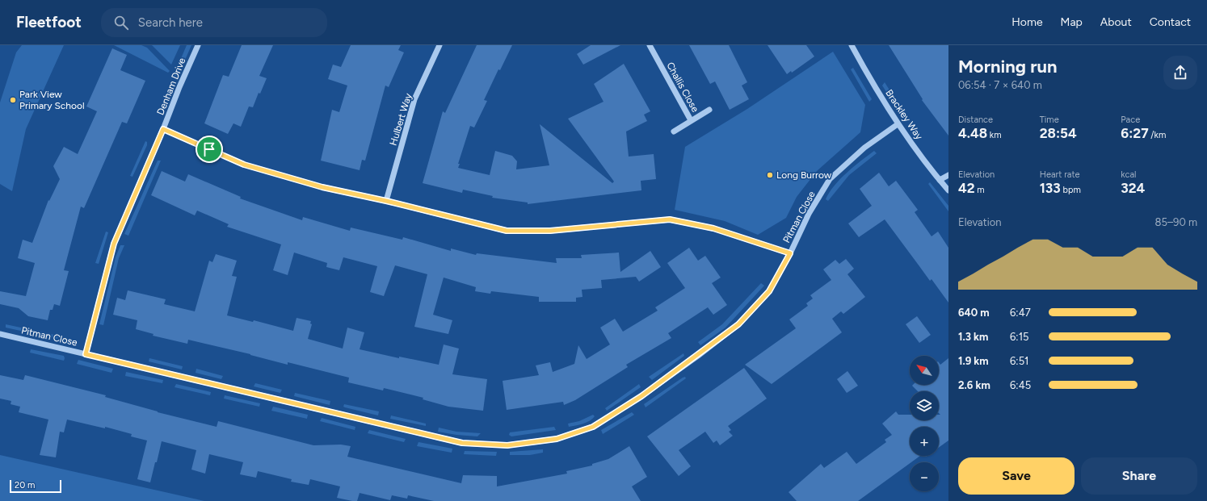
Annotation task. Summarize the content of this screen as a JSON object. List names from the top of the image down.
{
  "streets": {
    "street": [
      "Denham Drive",
      "Challis Close",
      "Brackley Way",
      "Hulbert Way",
      "Pitman Close"
    ]
  },
  "crossings": [
    ["Denham Drive", "Pitman Close"],
    ["Brackley Way", "Pitman Close"]
  ],
  "places": ["Park View Primary School", "Long Burrow"],
  "scale_bar": "20 m",
  "north": "top left",
  "page": {
    "header": "Fleetfoot",
    "search": "Search here",
    "nav": [
      "Home",
      "Map",
      "About",
      "Contact"
    ],
    "heading": ["Morning run", "06:54 · 7 × 640 m"],
    "stats": [
      ["Distance", "4.48 km"],
      ["Time", "28:54"],
      ["Pace", "6:27 /km"],
      ["Elevation", "42 m"],
      ["Heart rate", "133 bpm"],
      ["kcal", "324"]
    ],
    "chart": ["Elevation", "85–90 m"],
    "list": [
      {
        "name": "640 m",
        "note": "6:47"
      },
      {
        "name": "1.3 km",
        "note": "6:15"
      },
      {
        "name": "1.9 km",
        "note": "6:51"
      },
      {
        "name": "2.6 km",
        "note": "6:45"
      }
    ],
    "map_buttons": ["+", "−"],
    "buttons": ["Save", "Share"],
    "scale": "20 m"
  }
}
